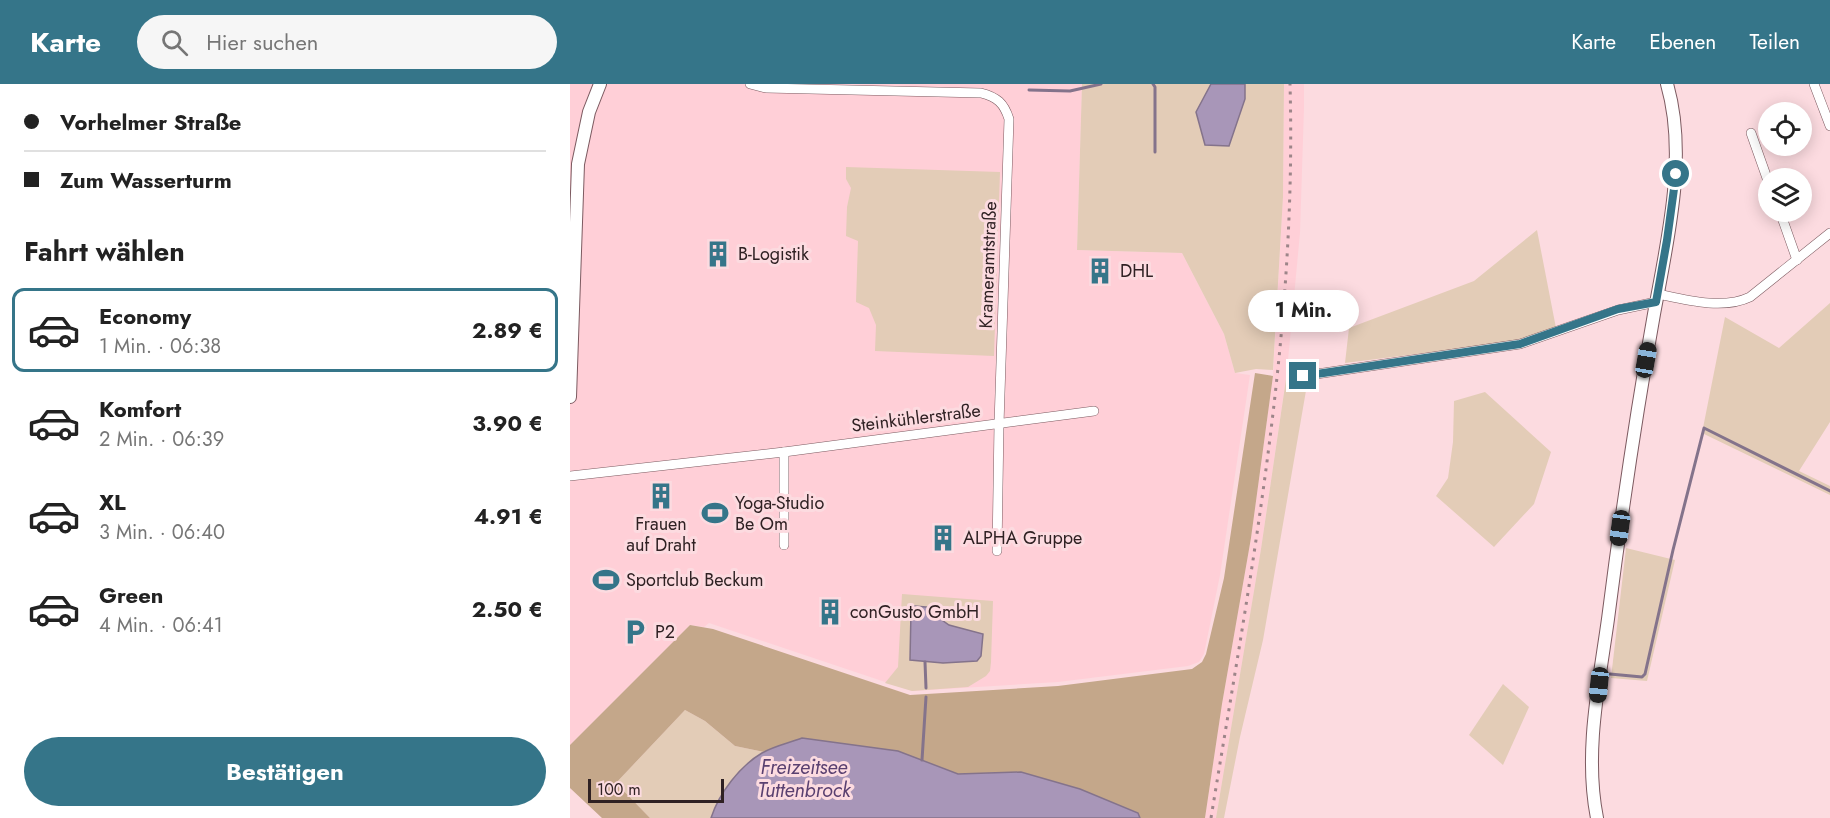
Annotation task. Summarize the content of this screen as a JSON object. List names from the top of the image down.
{
  "streets": {
    "street": ["Krameramtstraße", "Steinkühlerstraße"]
  },
  "crossings": [
    ["Krameramtstraße", "Steinkühlerstraße"]
  ],
  "water": ["Freizeitsee Tuttenbrock"],
  "places": {
    "building": [
      "B-Logistik",
      "DHL",
      "Frauen auf Draht",
      "ALPHA Gruppe",
      "conGusto GmbH"
    ],
    "sports": ["Yoga-Studio Be Om", "Sportclub Beckum"],
    "parking": ["P2"]
  },
  "scale_bar": "100 m",
  "page": {
    "header": "Karte",
    "search": "Hier suchen",
    "nav": ["Karte", "Ebenen", "Teilen"],
    "banner": ["Vorhelmer Straße", "Zum Wasserturm"],
    "heading": "Fahrt wählen",
    "list": [
      {
        "name": "Economy",
        "note": "1 Min. · 06:38",
        "value": "2.89 €"
      },
      {
        "name": "Komfort",
        "note": "2 Min. · 06:39",
        "value": "3.90 €"
      },
      {
        "name": "XL",
        "note": "3 Min. · 06:40",
        "value": "4.91 €"
      },
      {
        "name": "Green",
        "note": "4 Min. · 06:41",
        "value": "2.50 €"
      }
    ],
    "bubble": "1 Min.",
    "buttons": "Bestätigen",
    "scale": "100 m"
  }
}
